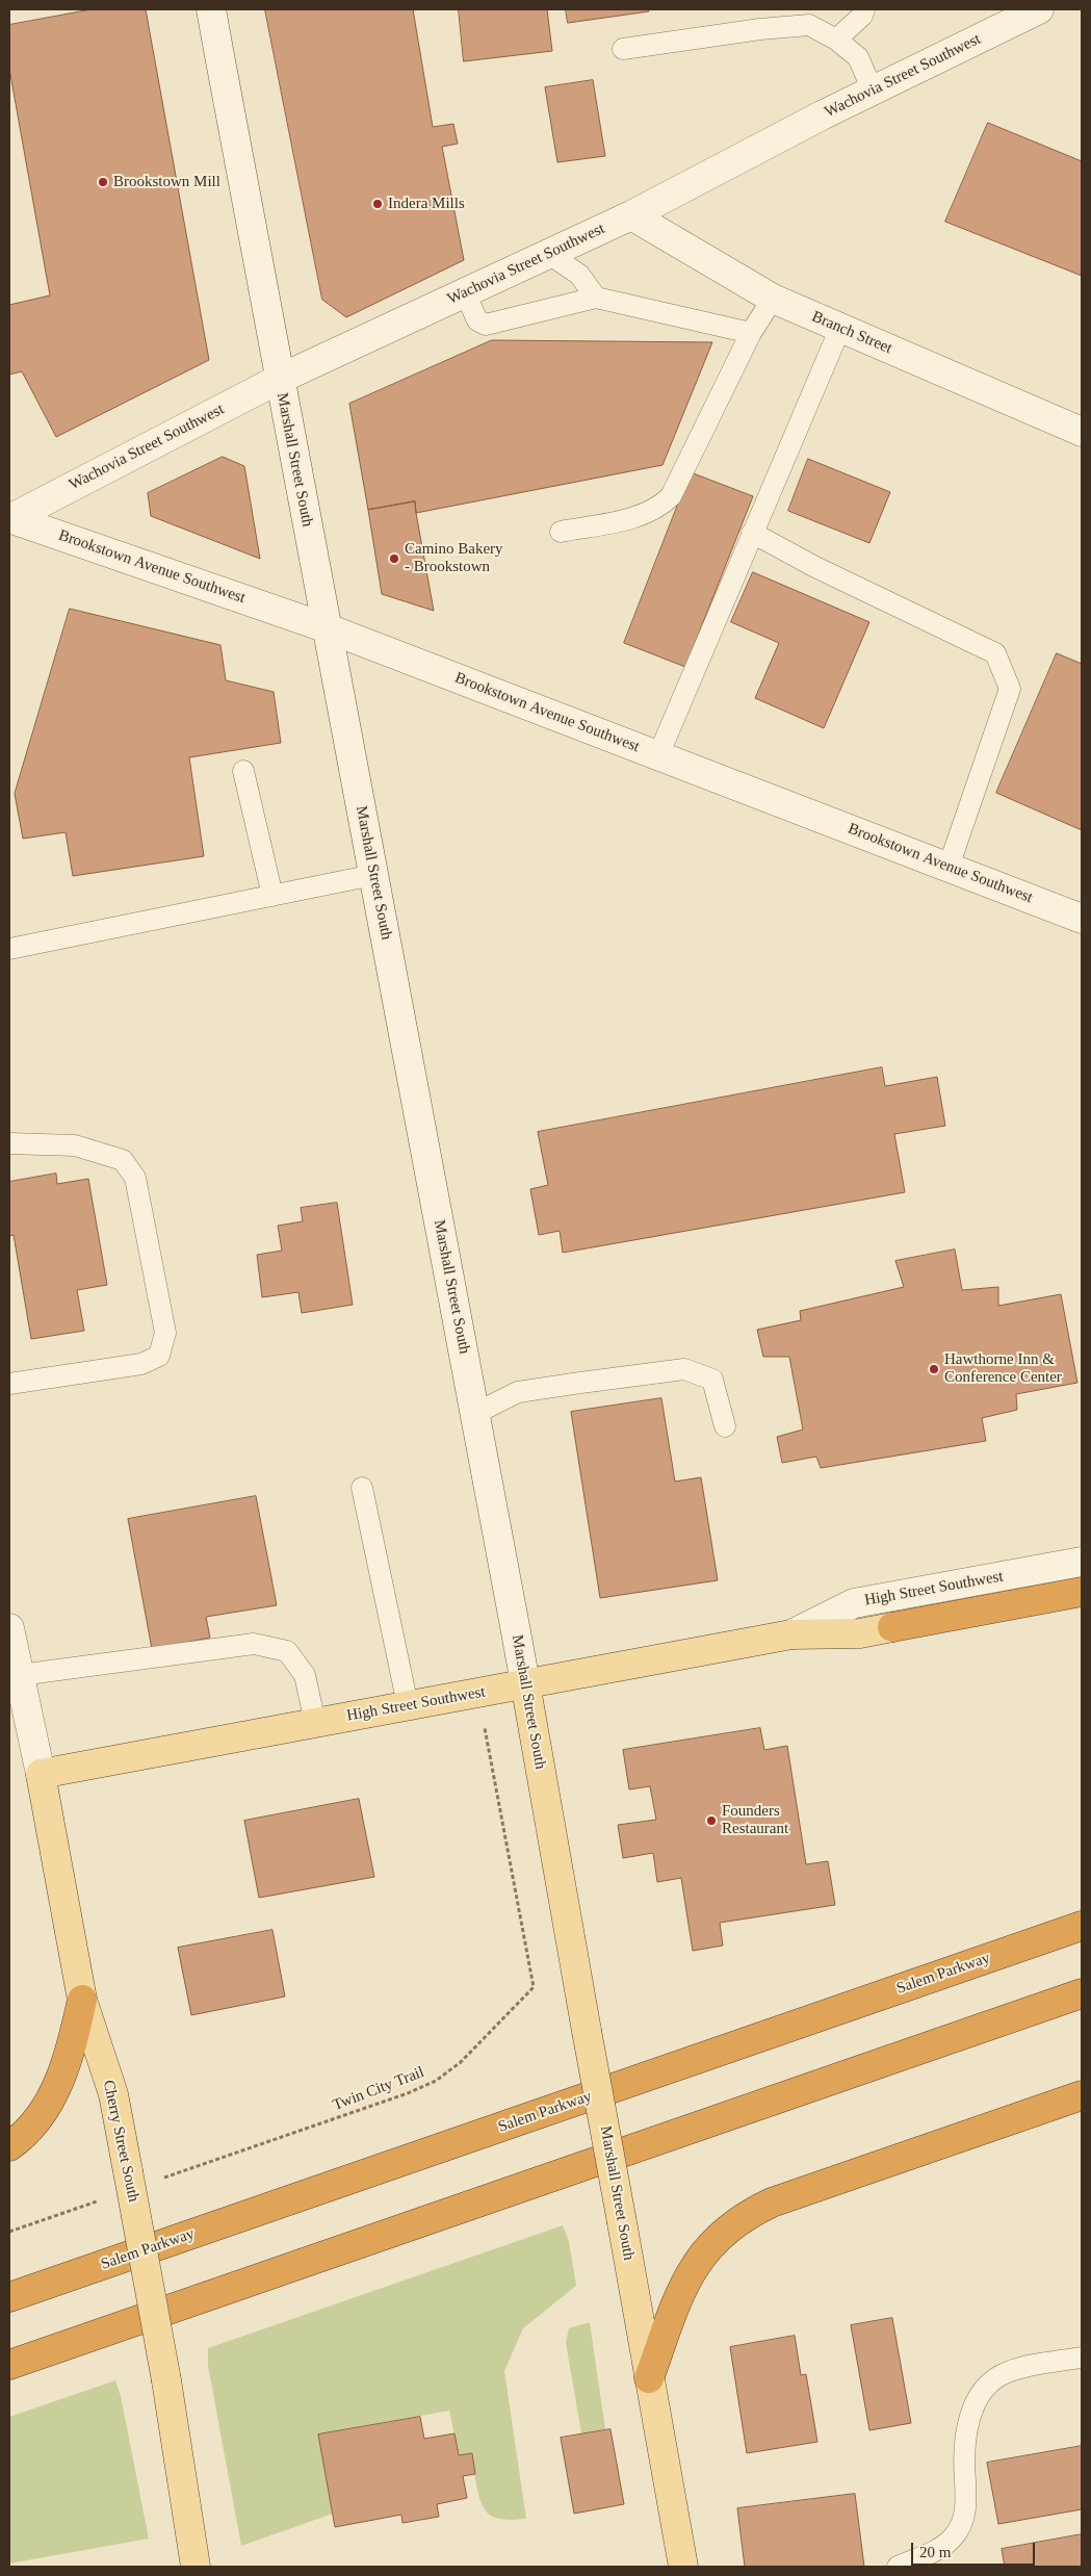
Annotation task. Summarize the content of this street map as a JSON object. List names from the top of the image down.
{
  "streets": {
    "highway": ["Salem Parkway"],
    "main road": ["Marshall Street South", "High Street Southwest", "Cherry Street South"],
    "street": ["Wachovia Street Southwest", "Branch Street", "Brookstown Avenue Southwest"],
    "path": ["Twin City Trail"]
  },
  "crossings": [
    ["Wachovia Street Southwest", "Branch Street"],
    ["Wachovia Street Southwest", "Marshall Street South"],
    ["Wachovia Street Southwest", "Brookstown Avenue Southwest"],
    ["Marshall Street South", "Brookstown Avenue Southwest"],
    ["Marshall Street South", "High Street Southwest"],
    ["High Street Southwest", "Cherry Street South"]
  ],
  "places": [
    "Brookstown Mill",
    "Indera Mills",
    "Camino Bakery - Brookstown",
    "Hawthorne Inn & Conference Center",
    "Founders Restaurant"
  ],
  "scale_bar": "20 m"
}
